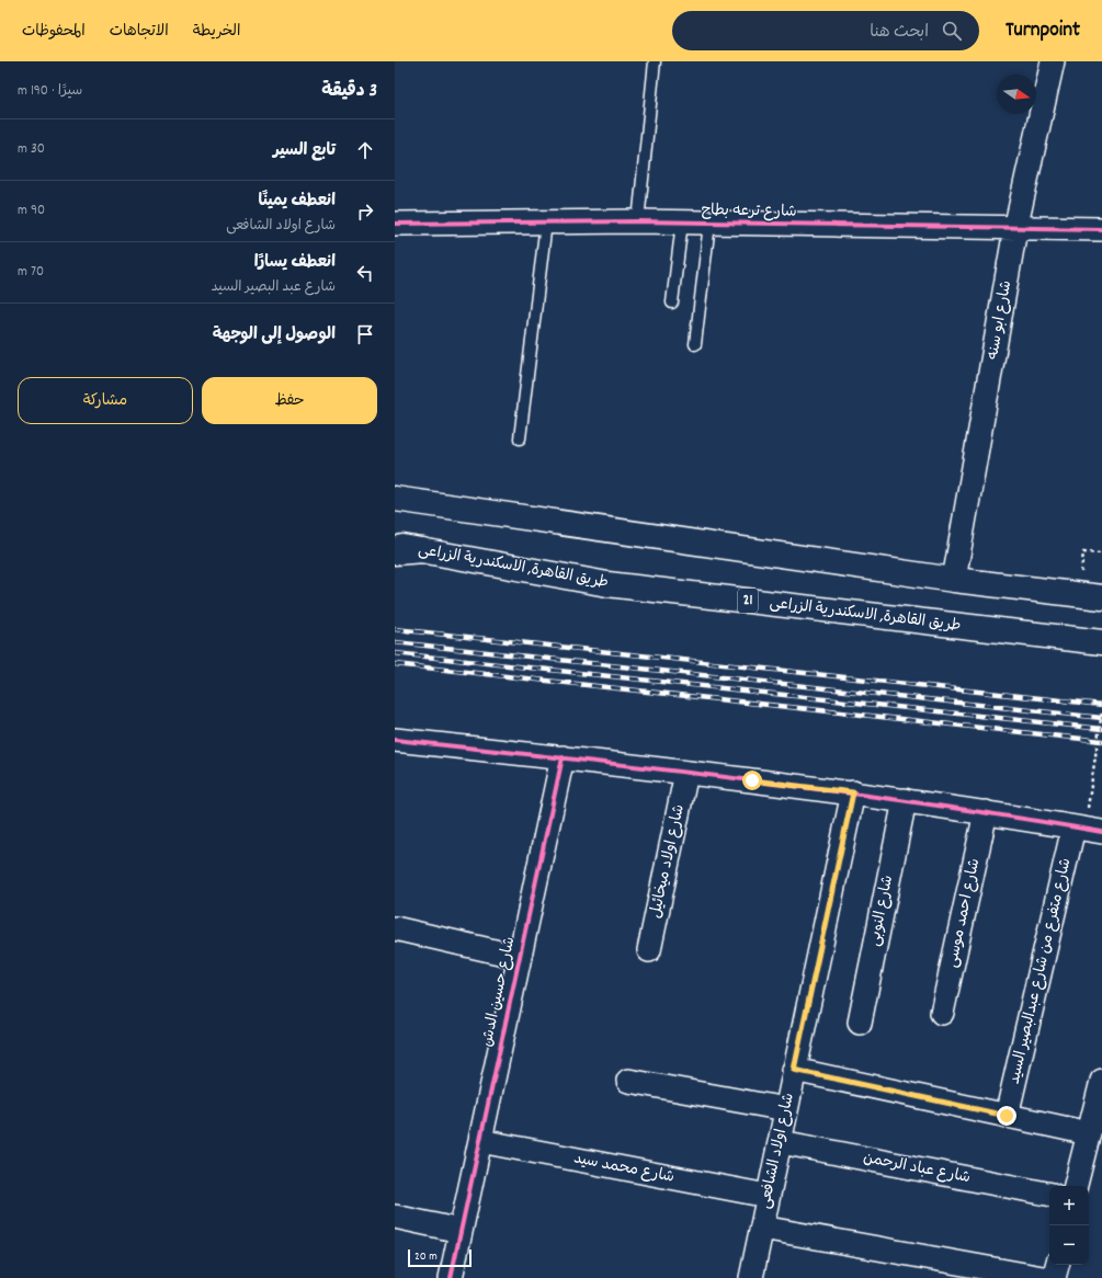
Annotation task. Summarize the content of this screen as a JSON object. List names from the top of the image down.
{
  "streets": {
    "highway": ["طريق القاهرة, الاسكندرية الزراعى", "21"],
    "street": [
      "شارع ترعه بطاح",
      "شارع ابو سنه",
      "شارع اولاد ميخائيل",
      "شارع النوبى",
      "شارع احمد موسى",
      "شارع متفرع من شارع عبدالبصير السيد",
      "شارع حسين الدش",
      "شارع اولاد الشافعى",
      "شارع محمد سيد",
      "شارع عباد الرحمن"
    ]
  },
  "crossings": [
    ["شارع ترعه بطاح", "شارع ابو سنه"],
    ["شارع حسين الدش", "شارع محمد سيد"],
    ["شارع اولاد الشافعى", "شارع محمد سيد"],
    ["شارع اولاد الشافعى", "شارع عباد الرحمن"]
  ],
  "scale_bar": "20 m",
  "north": "right",
  "page": {
    "header": "Turnpoint",
    "search": "ابحث هنا",
    "nav": ["الخريطة", "الاتجاهات", "المحفوظات"],
    "heading": ["3 دقيقة", "سيرًا · 190 m"],
    "list": [
      ["تابع السير", "30 m"],
      ["انعطف يمينًا", "شارع اولاد الشافعى", "90 m"],
      ["انعطف يسارًا", "شارع عبد البصير السيد", "70 m"],
      "الوصول إلى الوجهة"
    ],
    "buttons": ["حفظ", "مشاركة"],
    "map_buttons": ["+", "−"],
    "scale": "20 m"
  }
}
